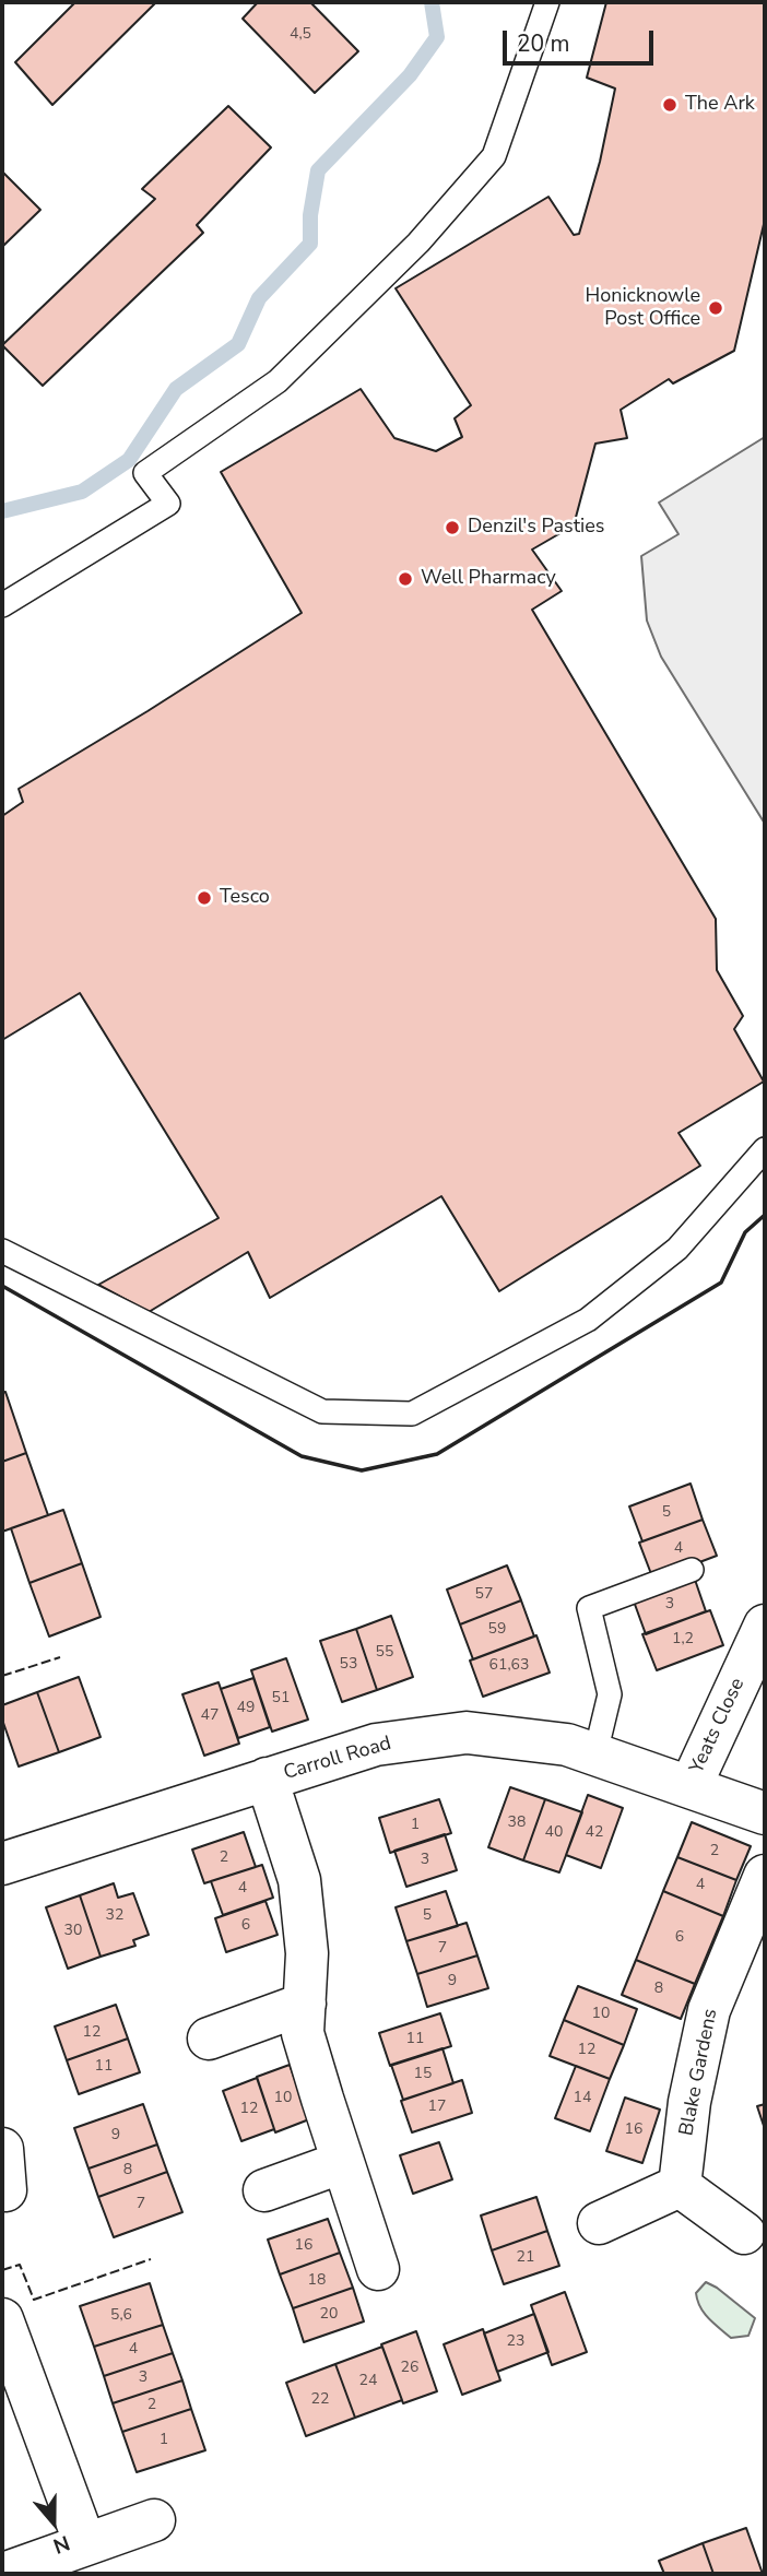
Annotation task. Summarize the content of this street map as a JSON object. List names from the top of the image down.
{
  "streets": {
    "street": ["Yeats Close", "Carroll Road", "Blake Gardens"]
  },
  "crossings": [
    ["Yeats Close", "Carroll Road"]
  ],
  "places": [
    "The Ark",
    "Honicknowle Post Office",
    "Denzil's Pasties",
    "Well Pharmacy",
    "Tesco"
  ],
  "house_numbers": [
    "4,5",
    "5",
    "4",
    "57",
    "3",
    "59",
    "1,2",
    "55",
    "53",
    "61,63",
    "51",
    "49",
    "47",
    "38",
    "1",
    "40",
    "42",
    "2",
    "2",
    "3",
    "4",
    "4",
    "32",
    "5",
    "6",
    "30",
    "6",
    "7",
    "9",
    "8",
    "10",
    "12",
    "11",
    "12",
    "11",
    "15",
    "10",
    "14",
    "17",
    "12",
    "16",
    "9",
    "8",
    "7",
    "16",
    "21",
    "18",
    "20",
    "5,6",
    "23",
    "4",
    "26",
    "3",
    "24",
    "22",
    "2",
    "1"
  ],
  "scale_bar": "20 m",
  "north": "bottom"
}
